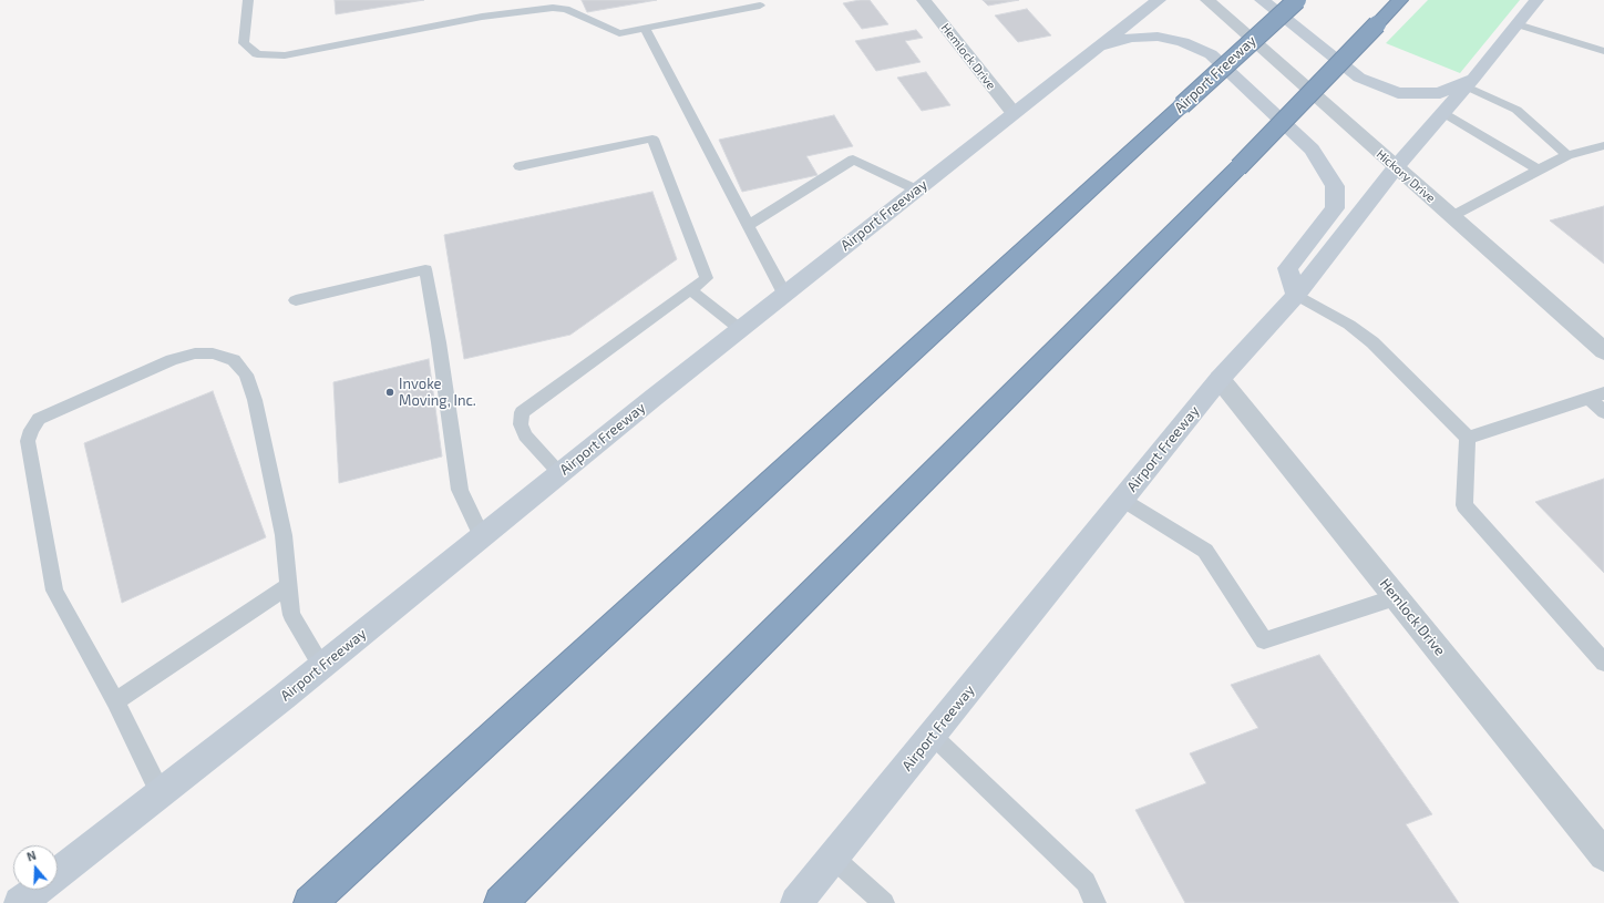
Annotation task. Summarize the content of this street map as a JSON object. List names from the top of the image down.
{
  "streets": {
    "highway": ["Airport Freeway"],
    "street": ["Hemlock Drive", "Hickory Drive"]
  },
  "crossings": [
    ["Hemlock Drive", "Airport Freeway"],
    ["Airport Freeway", "Hickory Drive"]
  ],
  "places": ["Invoke Moving, Inc."],
  "north": "top"
}
